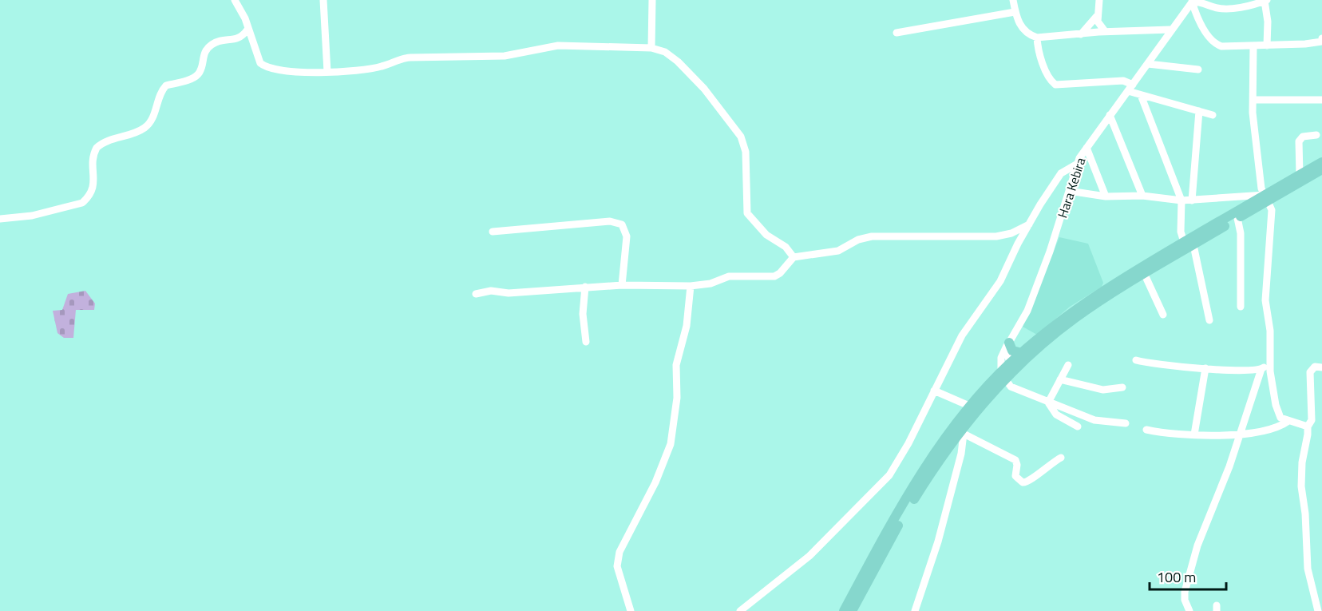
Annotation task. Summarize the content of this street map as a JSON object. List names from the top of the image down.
{
  "streets": {
    "street": ["Hara Kebira"]
  },
  "scale_bar": "100 m"
}
